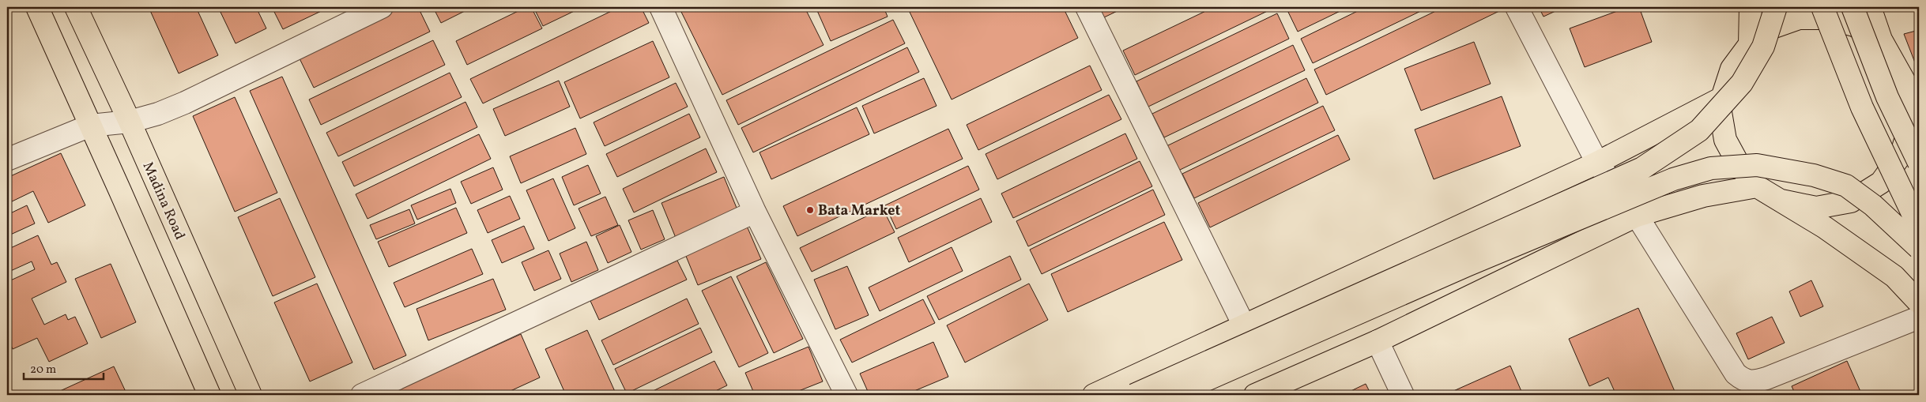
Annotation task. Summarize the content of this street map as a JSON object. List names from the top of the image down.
{
  "streets": {
    "main road": ["Madina Road"]
  },
  "places": ["Bata Market"],
  "scale_bar": "20 m"
}
